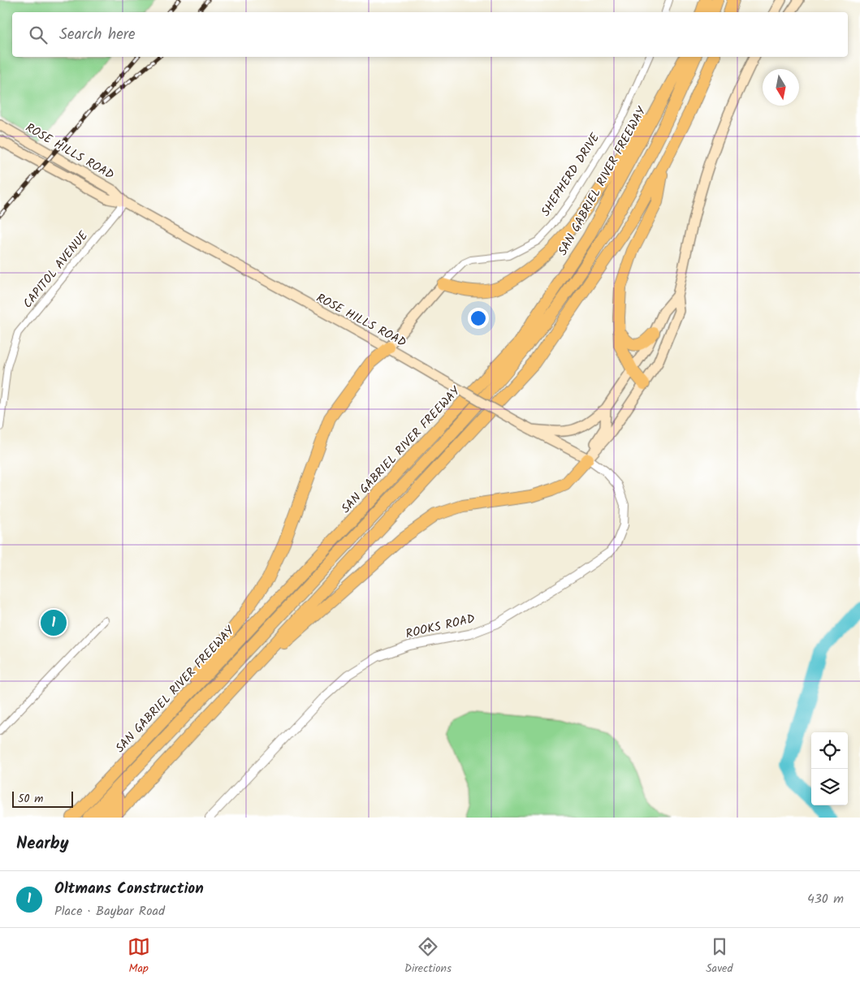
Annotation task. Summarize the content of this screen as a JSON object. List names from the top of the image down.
{
  "streets": {
    "highway": ["SAN GABRIEL RIVER FREEWAY"],
    "main road": ["ROSE HILLS ROAD", "SHEPHERD DRIVE"],
    "street": ["CAPITOL AVENUE", "ROOKS ROAD"]
  },
  "crossings": [
    ["ROSE HILLS ROAD", "SHEPHERD DRIVE"],
    ["ROSE HILLS ROAD", "CAPITOL AVENUE"],
    ["ROSE HILLS ROAD", "ROOKS ROAD"]
  ],
  "scale_bar": "50 m",
  "north": "bottom",
  "page": {
    "search": "Search here",
    "pins": "1",
    "scale": "50 m",
    "heading": "Nearby",
    "list": [
      {
        "mark": "1",
        "name": "Oltmans Construction",
        "note": "Place · Baybar Road",
        "value": "430 m"
      }
    ],
    "nav": ["Map", "Directions", "Saved"]
  }
}
